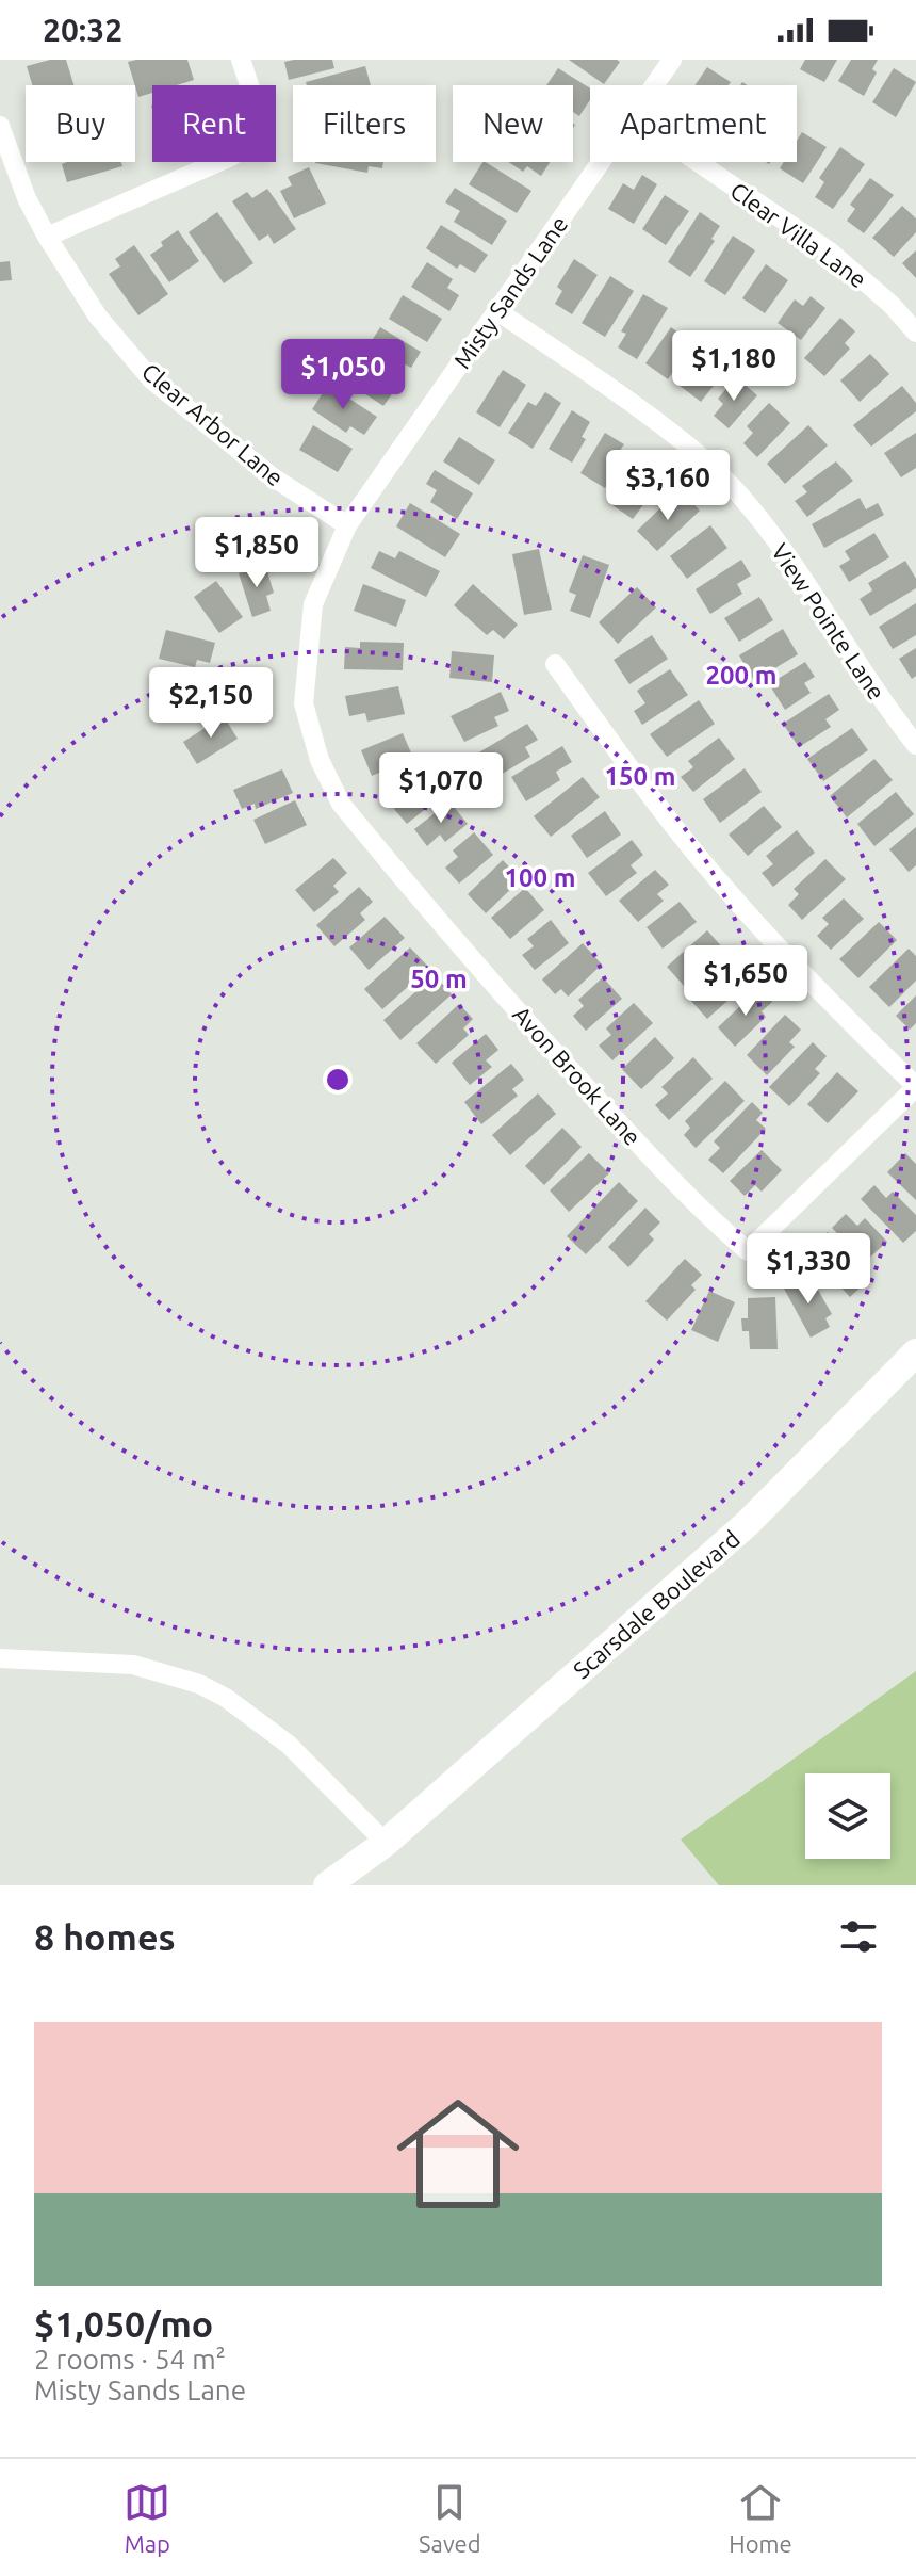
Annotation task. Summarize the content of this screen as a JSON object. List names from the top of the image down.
{
  "streets": {
    "main road": ["Scarsdale Boulevard"],
    "street": [
      "Clear Villa Lane",
      "Misty Sands Lane",
      "Clear Arbor Lane",
      "View Pointe Lane",
      "Avon Brook Lane"
    ]
  },
  "crossings": [
    ["Misty Sands Lane", "Clear Arbor Lane"],
    ["Misty Sands Lane", "View Pointe Lane"],
    ["Misty Sands Lane", "Avon Brook Lane"]
  ],
  "page": {
    "status": "20:32",
    "chip": [
      "Buy",
      "Rent",
      "Filters",
      "New",
      "Apartment"
    ],
    "price": [
      "$1,180",
      "$1,050",
      "$3,160",
      "$1,850",
      "$2,150",
      "$1,070",
      "$1,650",
      "$1,330"
    ],
    "heading": "8 homes",
    "list": [
      {
        "name": "$1,050/mo",
        "note": "2 rooms · 54 m² · Misty Sands Lane"
      }
    ],
    "tabs": ["Map", "Saved", "Home"]
  },
  "rings": [
    "200 m",
    "150 m",
    "100 m",
    "50 m"
  ]
}
